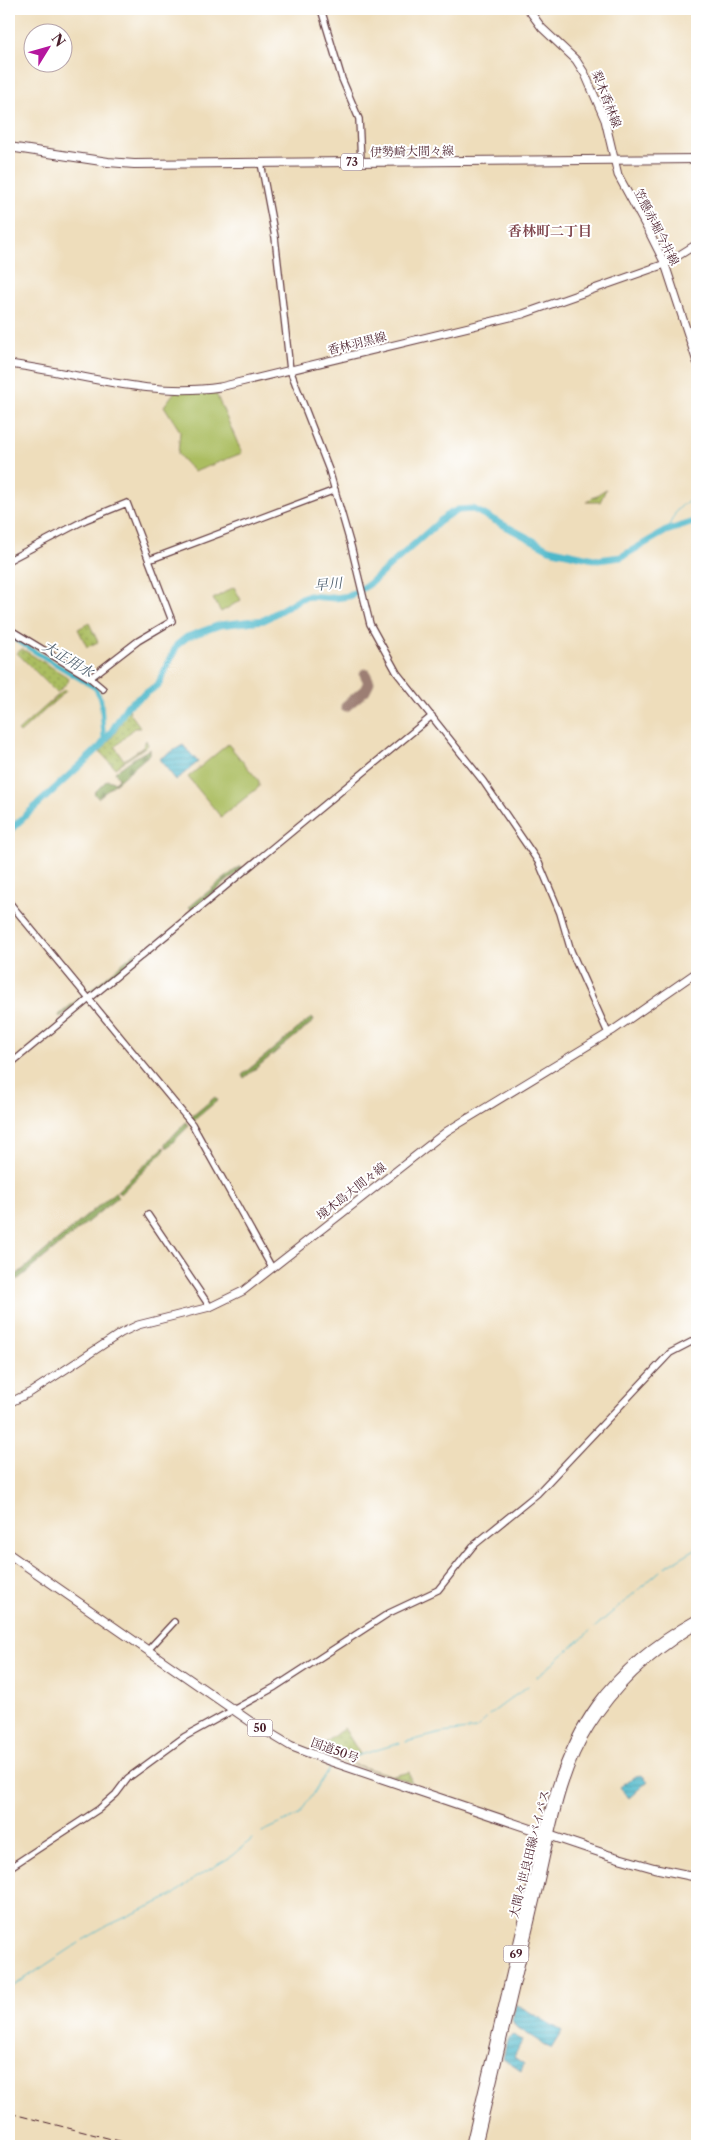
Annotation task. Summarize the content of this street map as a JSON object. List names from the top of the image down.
{
  "streets": {
    "main road": [
      "梨木香林線",
      "伊勢崎大間々線",
      "73",
      "笠懸赤堀今井線",
      "香林羽黒線",
      "境木島大間々線",
      "50",
      "国道50号",
      "大間々世良田線バイパス",
      "69"
    ]
  },
  "crossings": [
    ["梨木香林線", "伊勢崎大間々線"],
    ["梨木香林線", "笠懸赤堀今井線"],
    ["伊勢崎大間々線", "笠懸赤堀今井線"],
    ["笠懸赤堀今井線", "香林羽黒線"],
    ["国道50号", "大間々世良田線バイパス"]
  ],
  "districts": ["香林町二丁目"],
  "water": ["早川", "大正用水"],
  "north": "top right"
}
